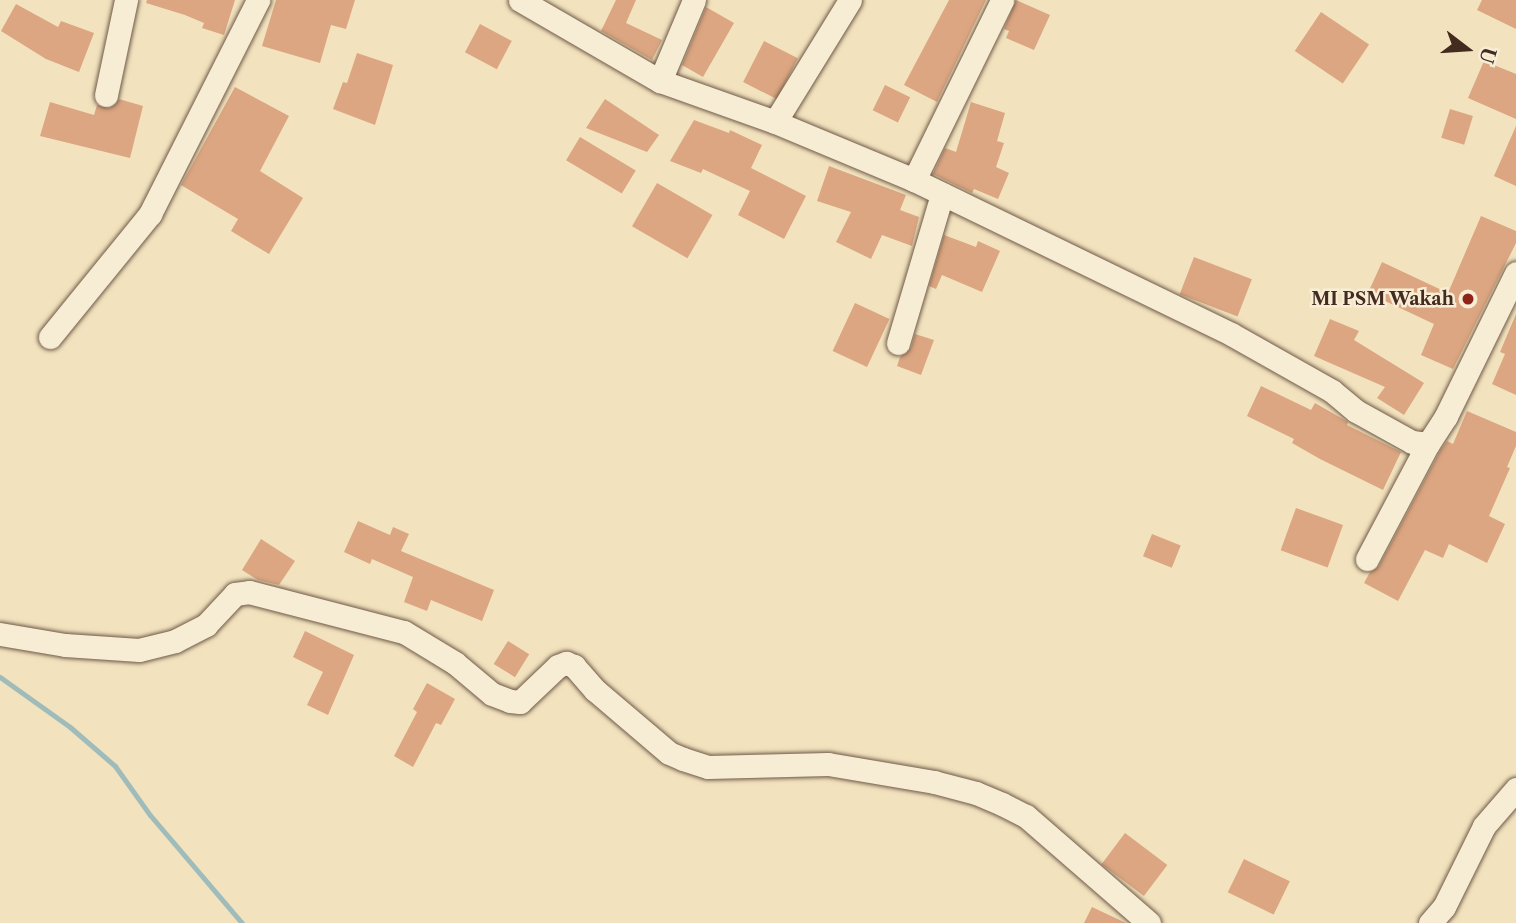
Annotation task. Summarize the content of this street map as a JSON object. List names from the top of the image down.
{
  "places": ["MI PSM Wakah"],
  "north": "right"
}
